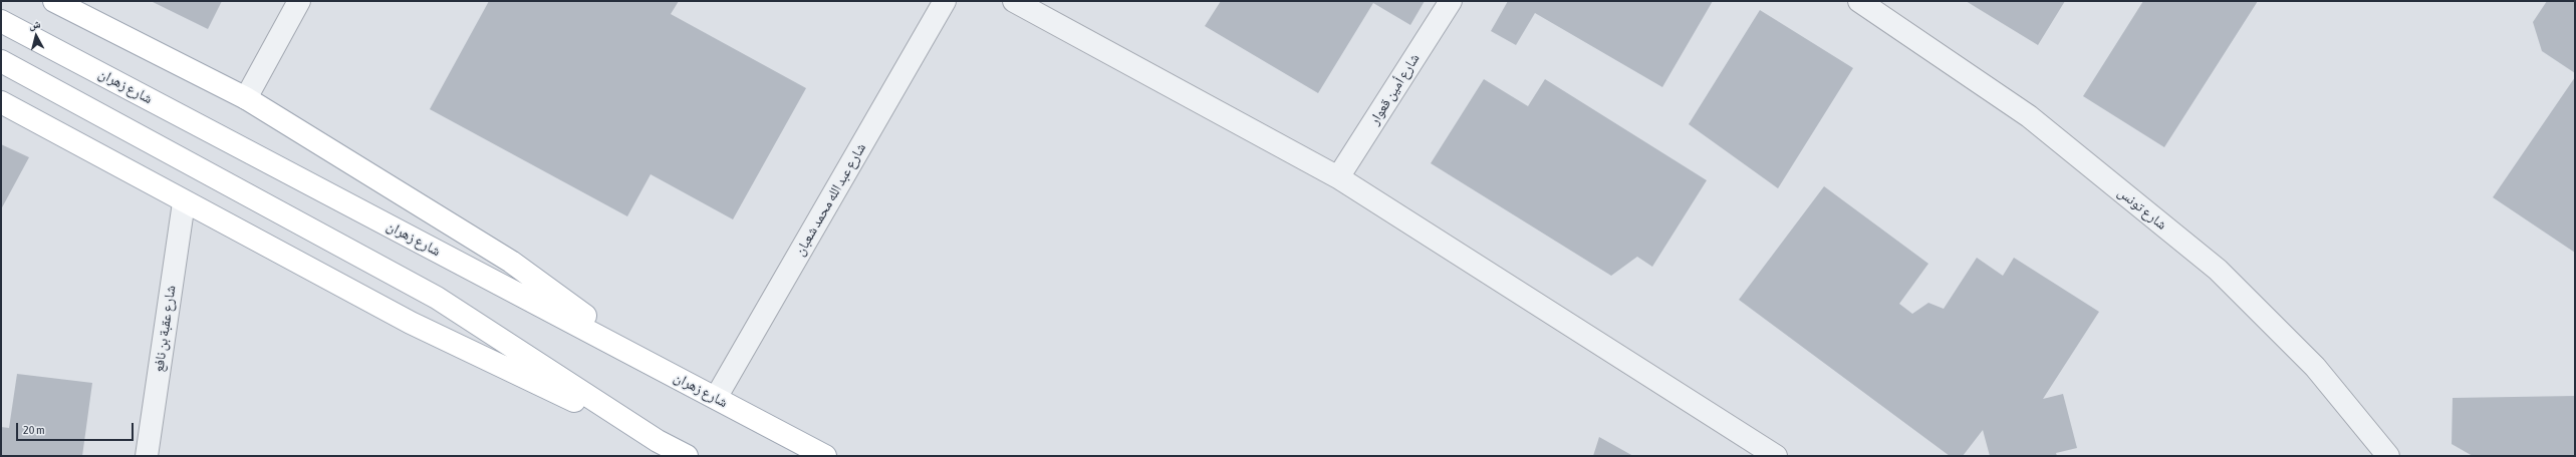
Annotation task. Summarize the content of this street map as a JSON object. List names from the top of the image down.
{
  "streets": {
    "main road": ["شارع زهران"],
    "street": [
      "شارع أمين قعوار",
      "شارع عبد الله محمد شعبان",
      "شارع تونس",
      "شارع عقبة بن نافع"
    ]
  },
  "crossings": [
    ["شارع زهران", "شارع عبد الله محمد شعبان"]
  ],
  "scale_bar": "20 m",
  "north": "top"
}
